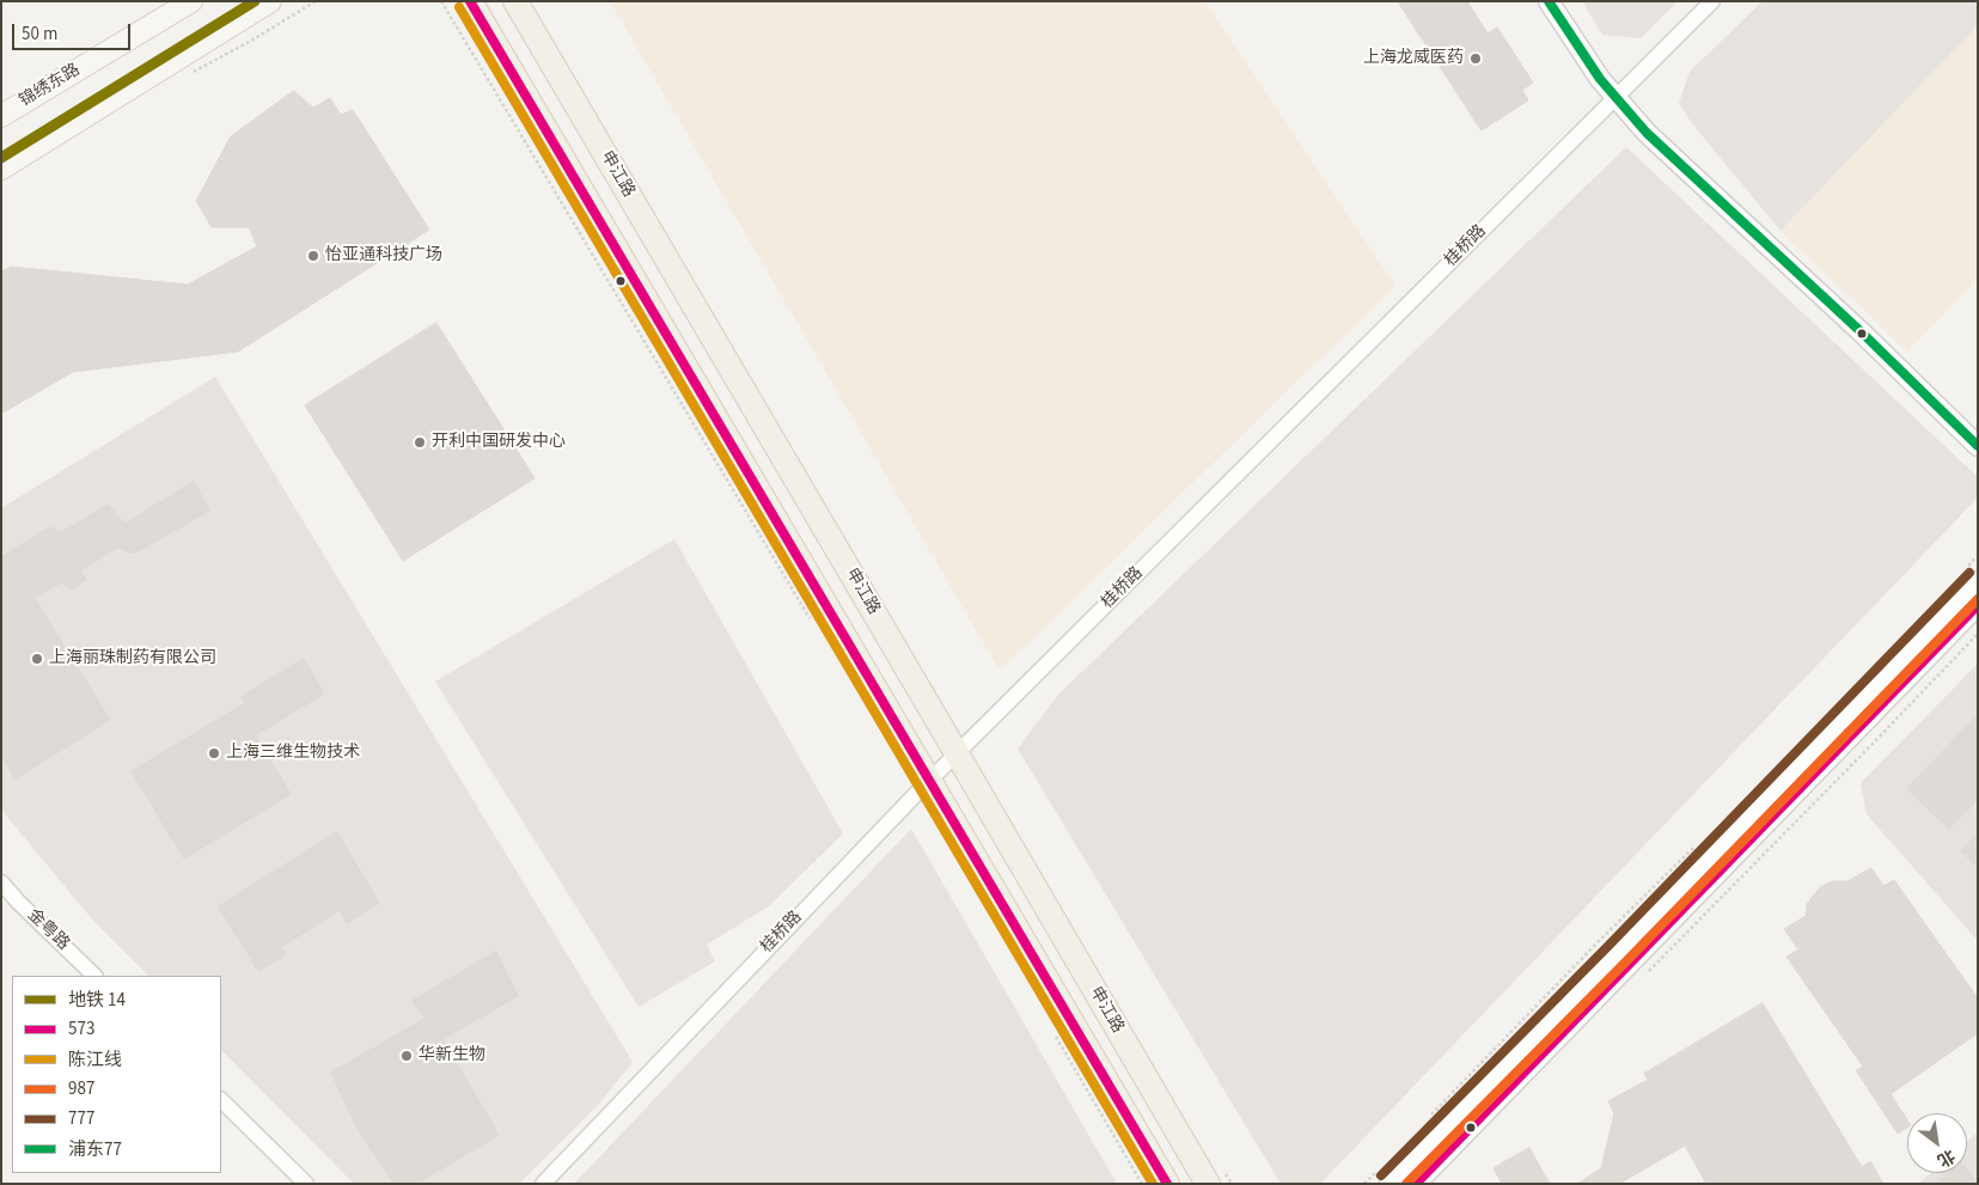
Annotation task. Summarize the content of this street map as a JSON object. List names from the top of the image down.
{
  "streets": {
    "main road": ["锦绣东路", "申江路"],
    "street": ["桂桥路", "金粤路"]
  },
  "crossings": [
    ["申江路", "桂桥路"]
  ],
  "places": [
    "上海龙威医药",
    "怡亚通科技广场",
    "开利中国研发中心",
    "上海丽珠制药有限公司",
    "上海三维生物技术",
    "华新生物"
  ],
  "lines": [
    "metro line 14",
    "transit line 573",
    "transit line 浦东77",
    "transit line 陈江线",
    "transit line 777",
    "transit line 987"
  ],
  "legend": [
    "地铁 14",
    "573",
    "陈江线",
    "987",
    "777",
    "浦东77"
  ],
  "scale_bar": "50 m",
  "north": "bottom right"
}
